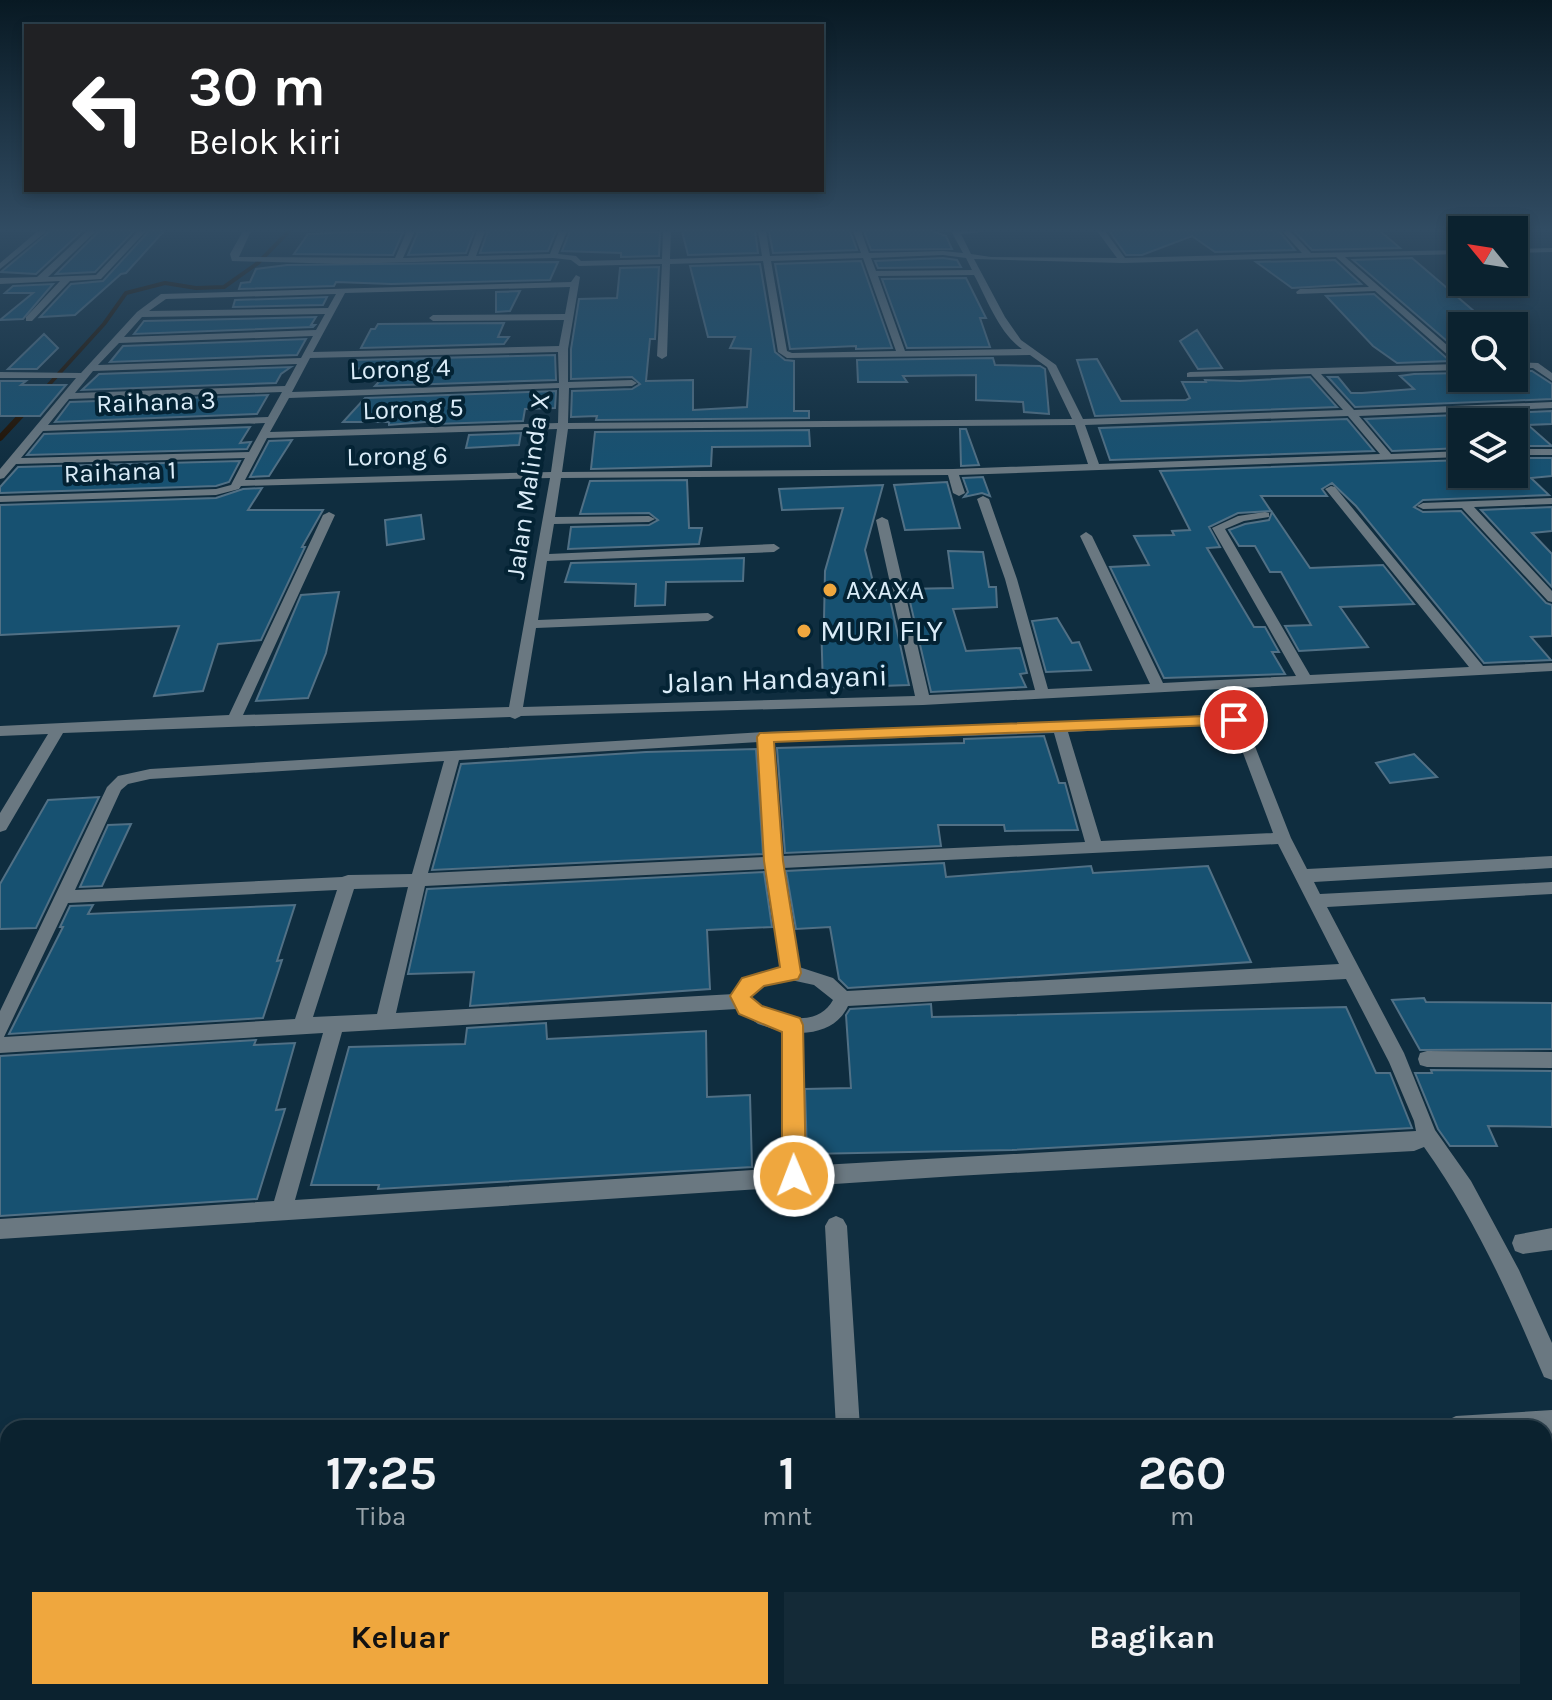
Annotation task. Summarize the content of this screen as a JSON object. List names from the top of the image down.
{
  "streets": {
    "street": [
      "Lorong 4",
      "Raihana 3",
      "Lorong 5",
      "Lorong 6",
      "Raihana 1",
      "Jalan Malinda X",
      "Jalan Handayani"
    ]
  },
  "crossings": [
    ["Lorong 4", "Jalan Malinda X"],
    ["Lorong 5", "Jalan Malinda X"],
    ["Lorong 6", "Raihana 1"],
    ["Lorong 6", "Jalan Malinda X"],
    ["Jalan Malinda X", "Jalan Handayani"]
  ],
  "places": ["AXAXA", "MURI FLY"],
  "north": "top left",
  "page": {
    "turn": ["30 m", "Belok kiri"],
    "eta": [
      "17:25",
      "Tiba",
      "1",
      "mnt",
      "260",
      "m"
    ],
    "buttons": ["Keluar", "Bagikan"]
  }
}
